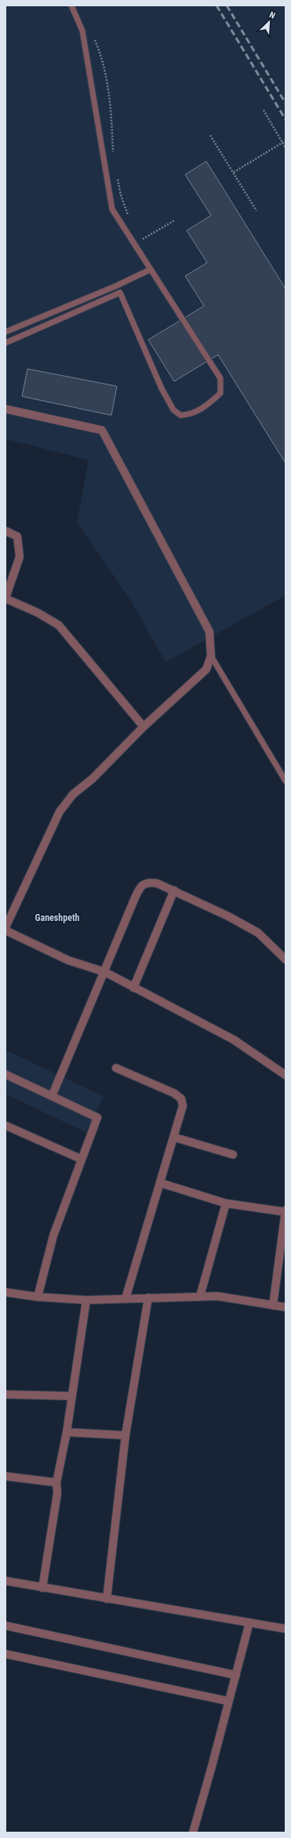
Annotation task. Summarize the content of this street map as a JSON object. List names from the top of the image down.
{
  "districts": ["Ganeshpeth"],
  "north": "top right"
}
